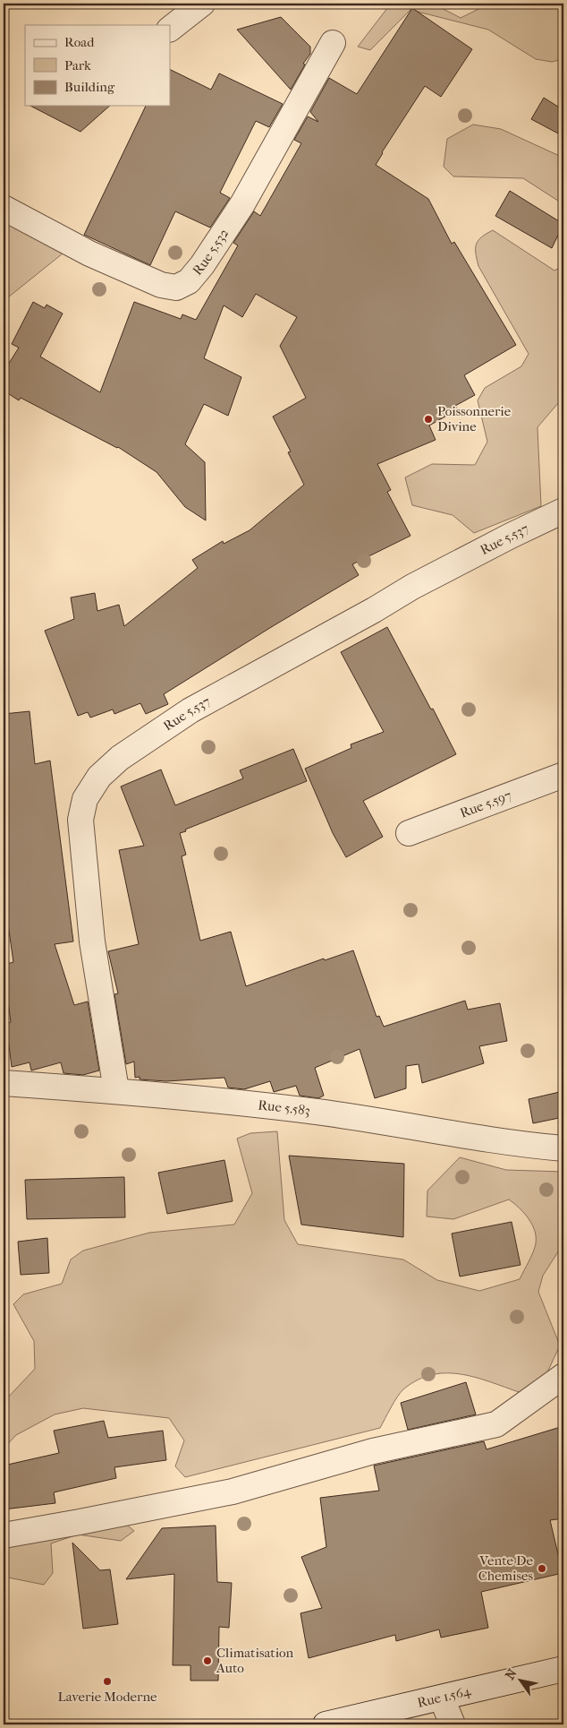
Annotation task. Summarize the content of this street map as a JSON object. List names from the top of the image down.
{
  "streets": {
    "street": [
      "Rue 5.532",
      "Rue 5.537",
      "Rue 5.597",
      "Rue 5.583",
      "Rue 1.564"
    ]
  },
  "crossings": [
    ["Rue 5.537", "Rue 5.583"]
  ],
  "places": [
    "Poissonnerie Divine",
    "Vente De Chemises",
    "Climatisation Auto",
    "Laverie Moderne"
  ],
  "legend": ["Road", "Park", "Building"],
  "north": "top left"
}
